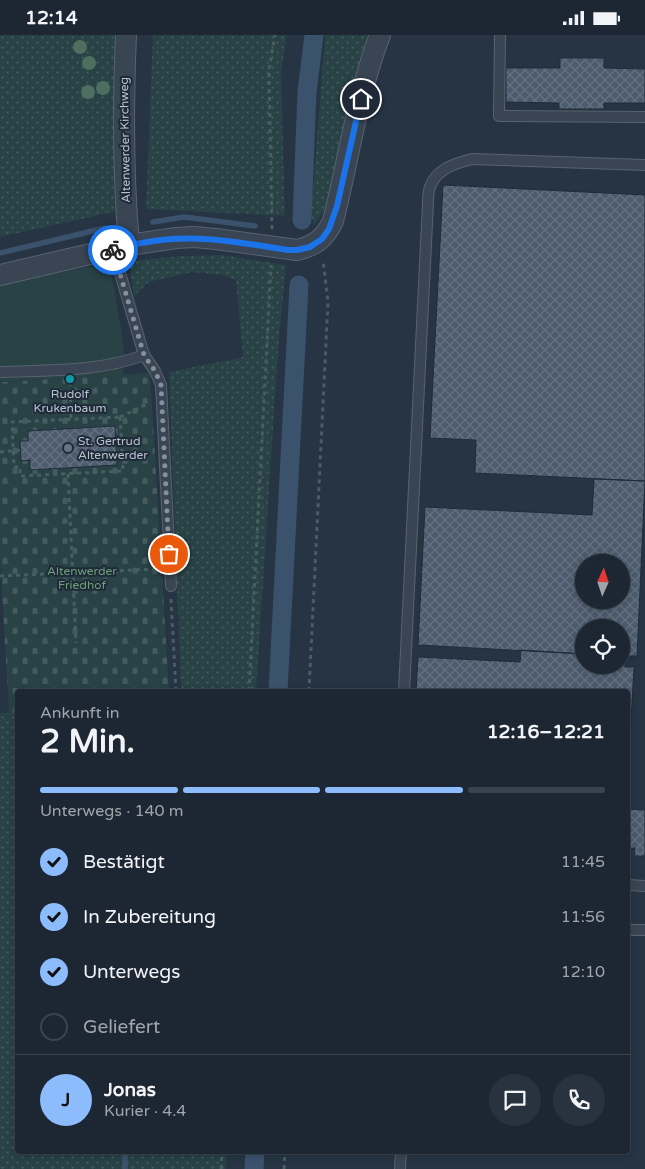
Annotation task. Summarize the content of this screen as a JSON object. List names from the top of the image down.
{
  "streets": {
    "street": ["Altenwerder Kirchweg"]
  },
  "parks": ["Altenwerder Friedhof"],
  "places": ["Rudolf Krukenbaum", "St. Gertrud Altenwerder"],
  "north": "top",
  "page": {
    "status": "12:14",
    "heading": ["2 Min.", "Ankunft in", "12:16–12:21"],
    "panel": ["Jonas", "Kurier · 4.4"],
    "bar": "Unterwegs · 140 m",
    "list": [
      ["Bestätigt", "11:45"],
      ["In Zubereitung", "11:56"],
      ["Unterwegs", "12:10"],
      "Geliefert"
    ],
    "round": "J"
  }
}
